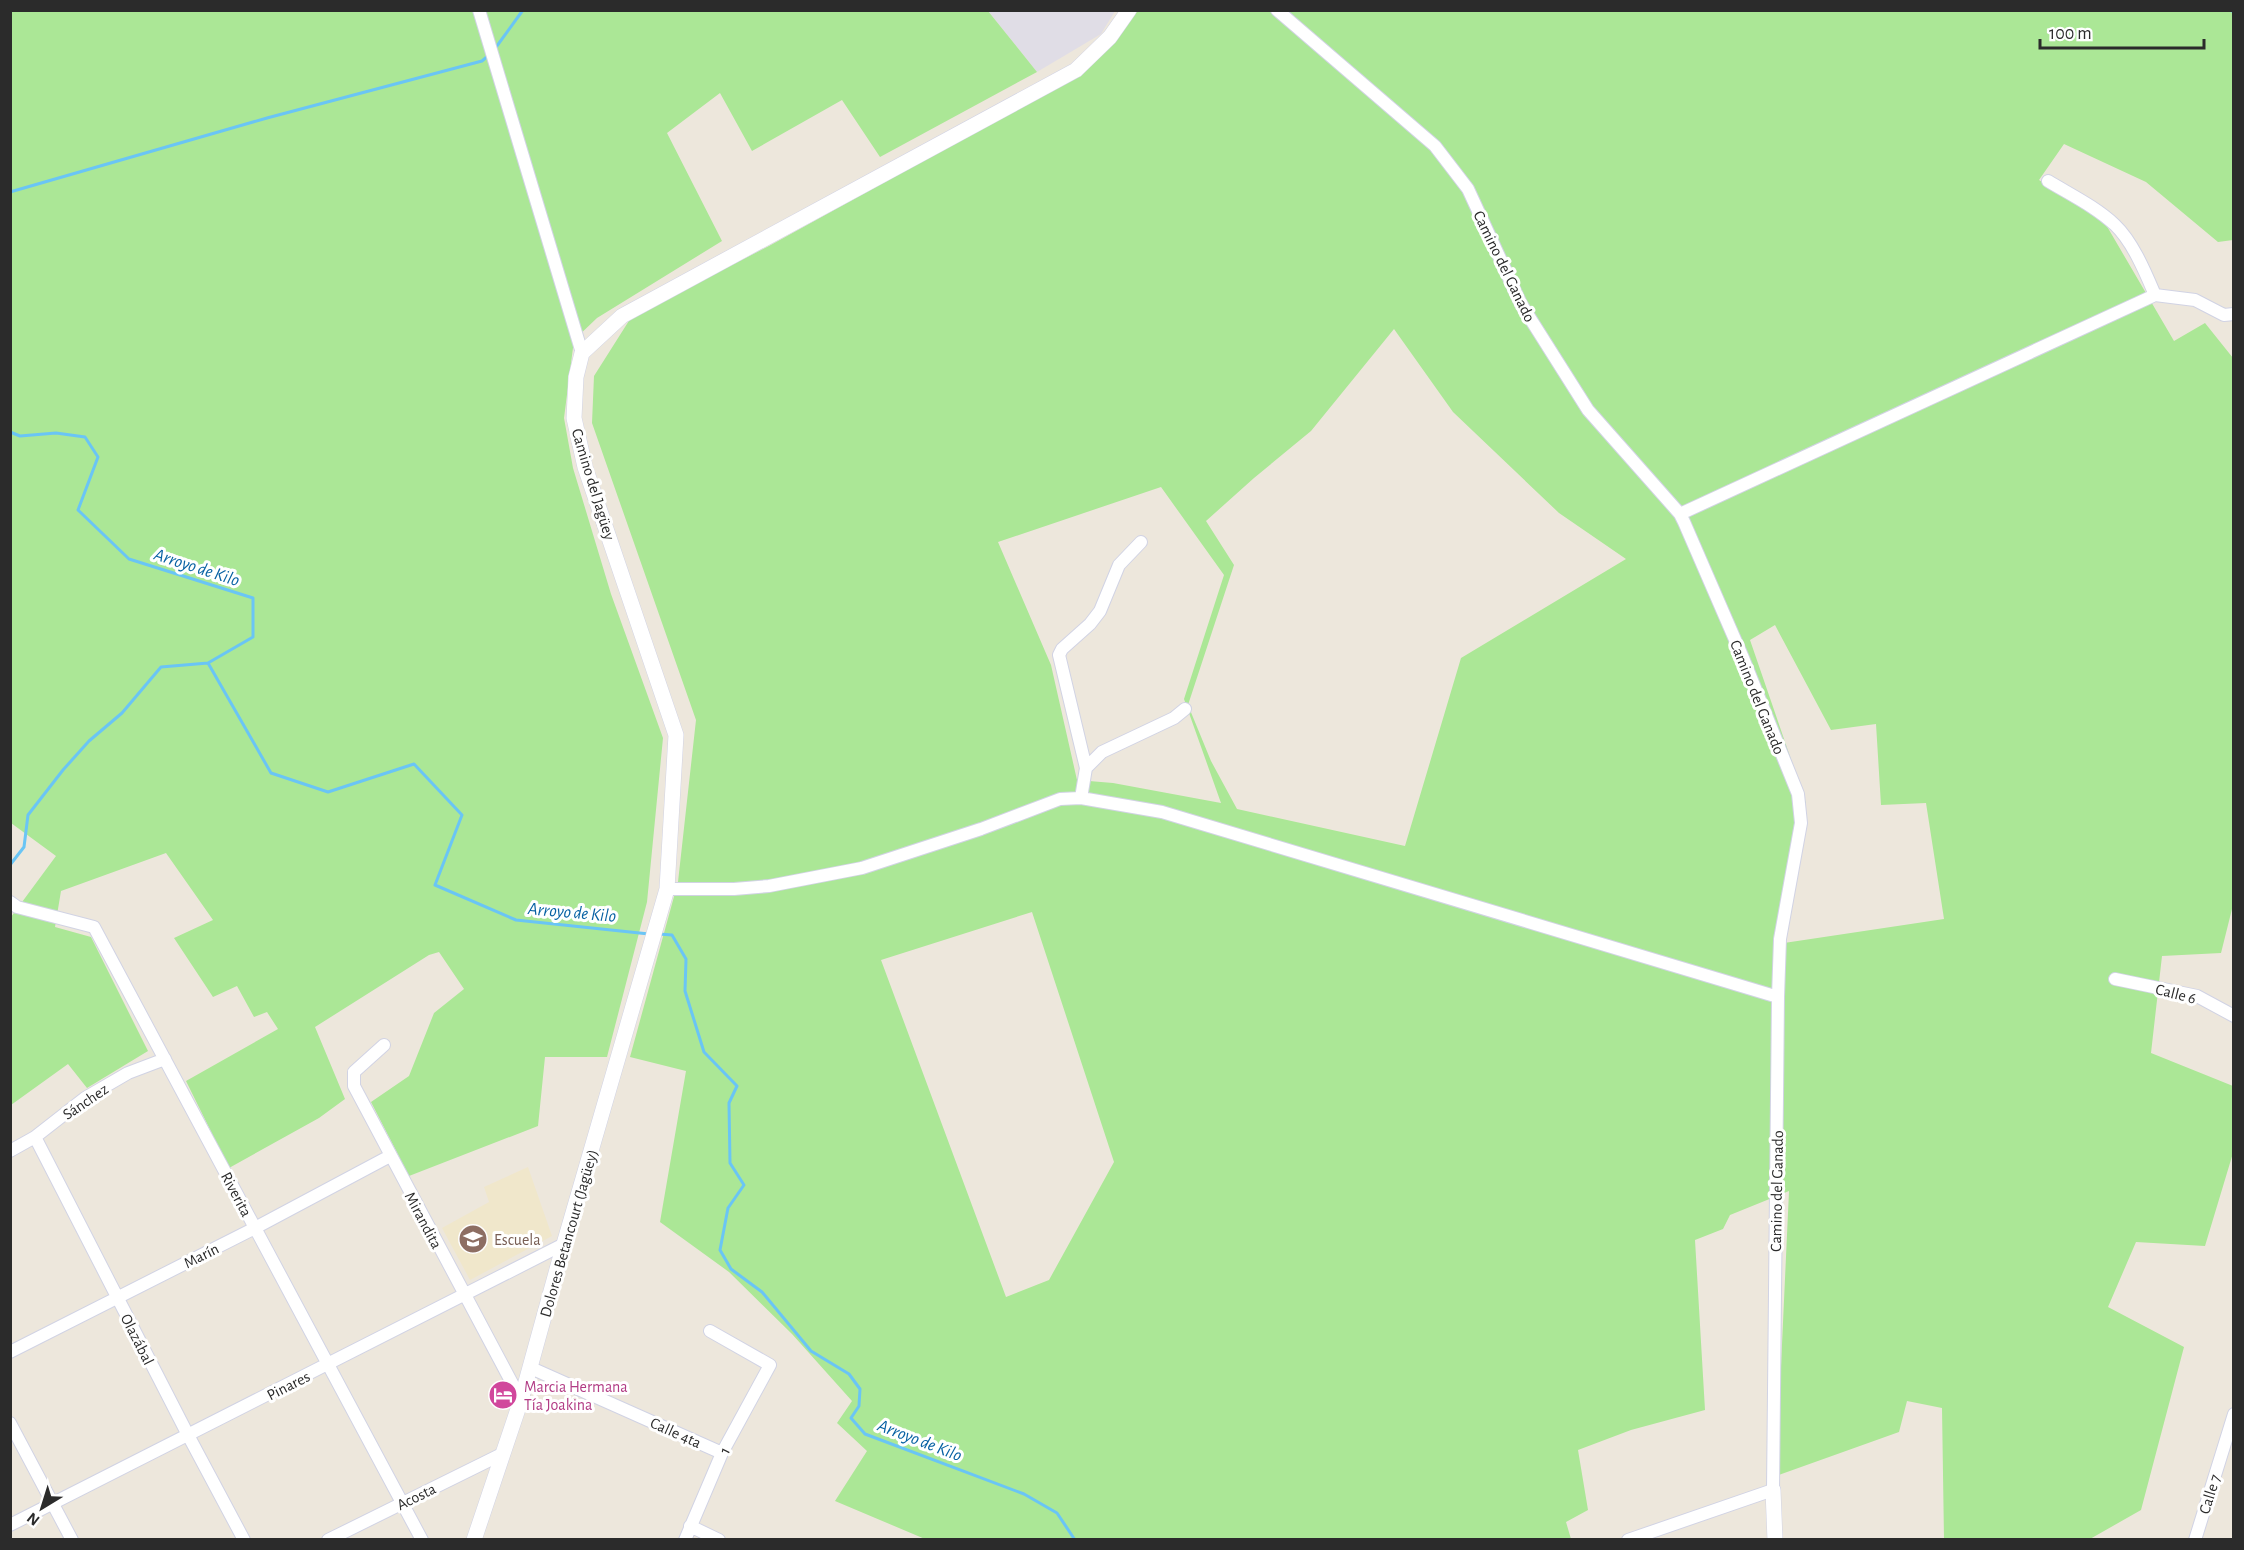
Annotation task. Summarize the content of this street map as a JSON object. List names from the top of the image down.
{
  "streets": {
    "street": [
      "Camino del Ganado",
      "Camino del Jagüey",
      "Calle 6",
      "Sánchez",
      "Riverita",
      "Mirandita",
      "Dolores Betancourt (Jagüey)",
      "Marín",
      "Olazábal",
      "Pinares",
      "Calle 4ta",
      "1",
      "Calle 7",
      "Acosta"
    ]
  },
  "crossings": [
    ["Camino del Jagüey", "Dolores Betancourt (Jagüey)"],
    ["Sánchez", "Riverita"],
    ["Sánchez", "Olazábal"],
    ["Riverita", "Marín"],
    ["Riverita", "Pinares"],
    ["Riverita", "Acosta"],
    ["Mirandita", "Dolores Betancourt (Jagüey)"],
    ["Mirandita", "Marín"],
    ["Mirandita", "Pinares"],
    ["Dolores Betancourt (Jagüey)", "Pinares"],
    ["Dolores Betancourt (Jagüey)", "Calle 4ta"],
    ["Dolores Betancourt (Jagüey)", "Acosta"],
    ["Marín", "Olazábal"],
    ["Olazábal", "Pinares"],
    ["Calle 4ta", "1"]
  ],
  "water": ["Arroyo de Kilo"],
  "places": {
    "school or university": ["Escuela"],
    "hotel": ["Marcia Hermana Tía Joakina"]
  },
  "scale_bar": "100 m",
  "north": "bottom left"
}
